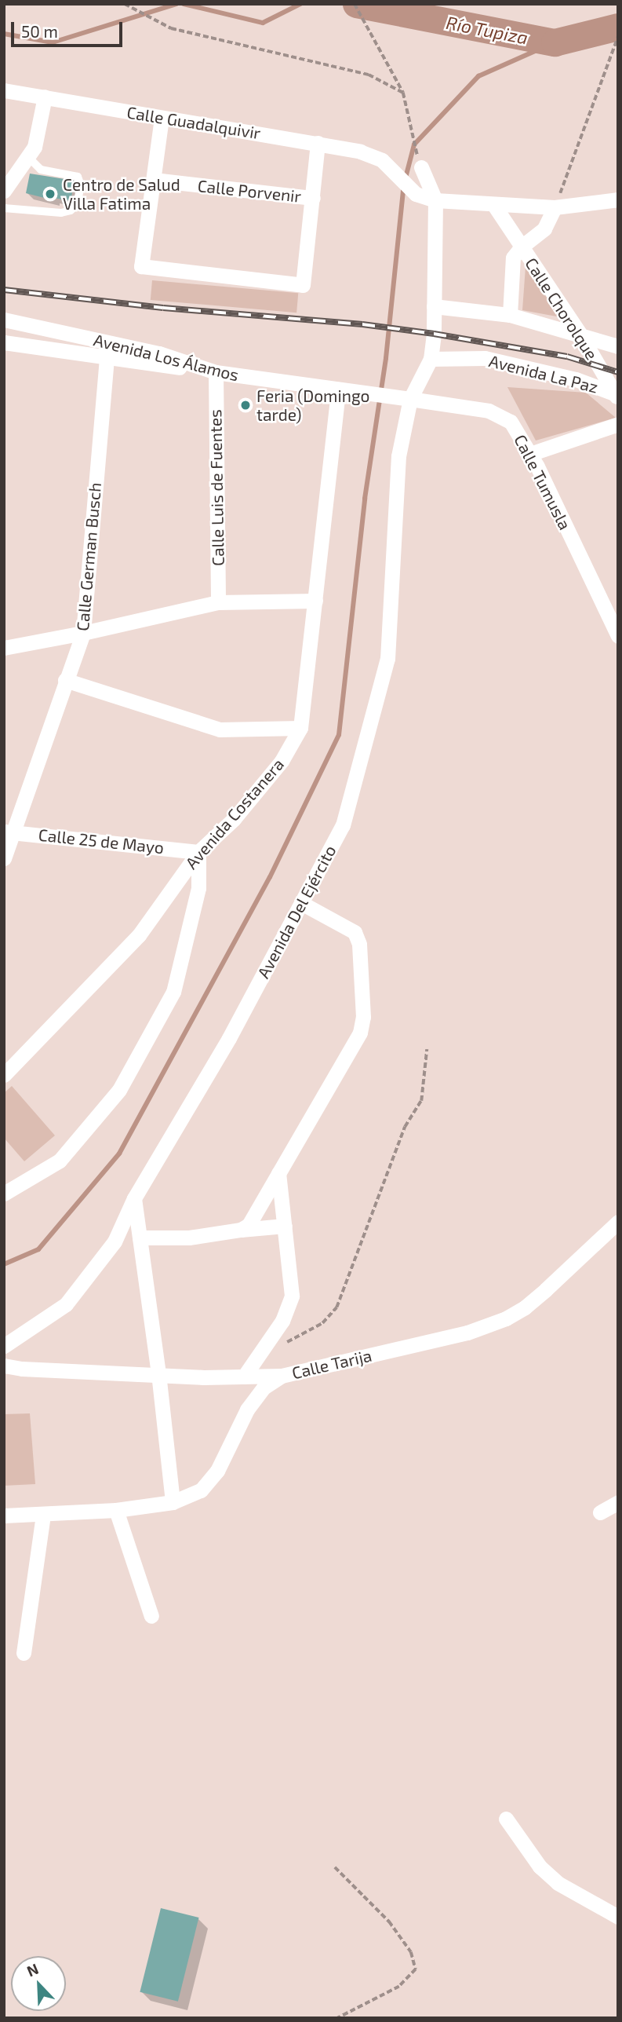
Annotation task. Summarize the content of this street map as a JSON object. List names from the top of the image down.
{
  "streets": {
    "street": [
      "Calle Guadalquivir",
      "Calle Porvenir",
      "Calle Chorolque",
      "Avenida Los Álamos",
      "Avenida La Paz",
      "Calle Tumusla",
      "Calle Luis de Fuentes",
      "Calle German Busch",
      "Avenida Costanera",
      "Calle 25 de Mayo",
      "Avenida Del Ejército",
      "Calle Tarija"
    ]
  },
  "crossings": [
    ["Calle Chorolque", "Avenida La Paz"],
    ["Avenida Los Álamos", "Calle Tumusla"],
    ["Avenida Los Álamos", "Calle Luis de Fuentes"],
    ["Avenida Los Álamos", "Calle German Busch"],
    ["Avenida Los Álamos", "Avenida Costanera"],
    ["Avenida Los Álamos", "Avenida Del Ejército"],
    ["Calle Tumusla", "Avenida Del Ejército"],
    ["Calle German Busch", "Calle 25 de Mayo"],
    ["Avenida Costanera", "Calle 25 de Mayo"]
  ],
  "water": ["Río Tupiza"],
  "places": ["Centro de Salud Villa Fatima", "Feria (Domingo tarde)"],
  "scale_bar": "50 m",
  "north": "top left"
}
